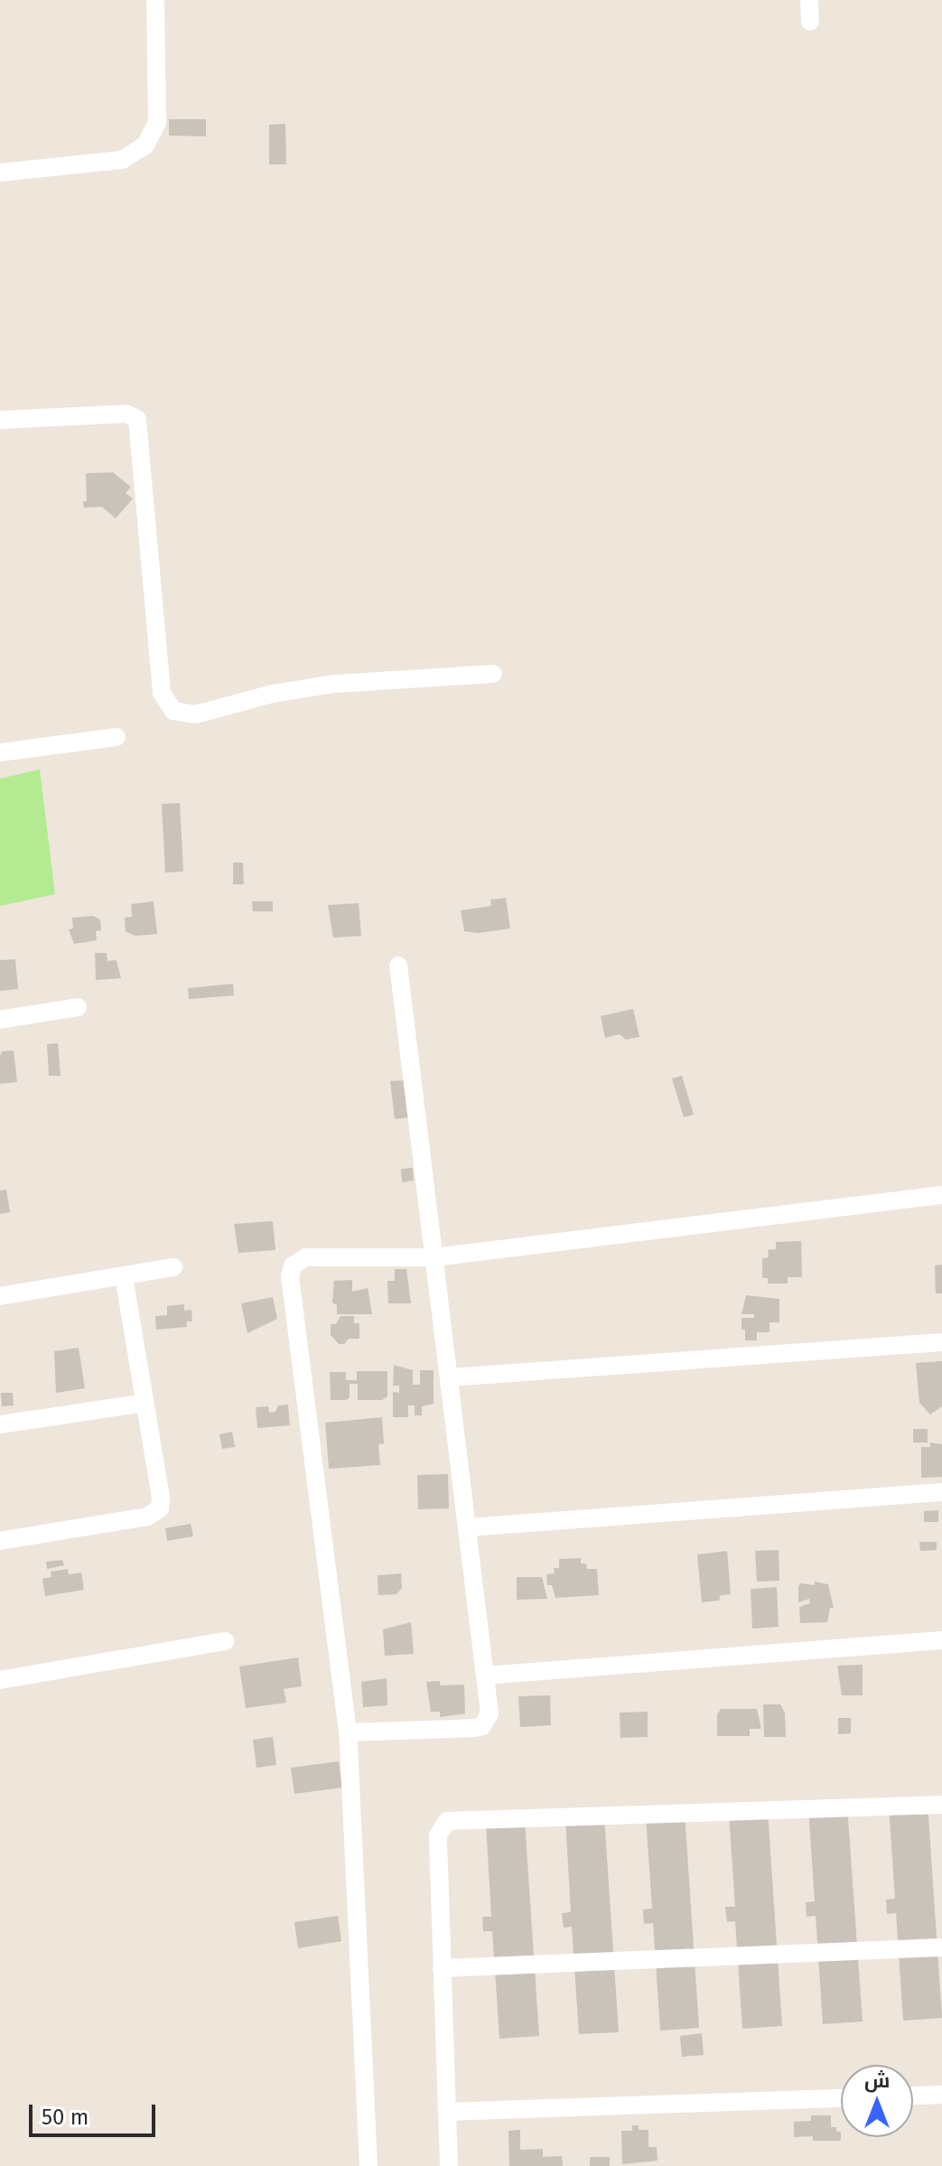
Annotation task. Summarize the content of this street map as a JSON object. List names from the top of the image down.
{
  "scale_bar": "50 m",
  "north": "top"
}
